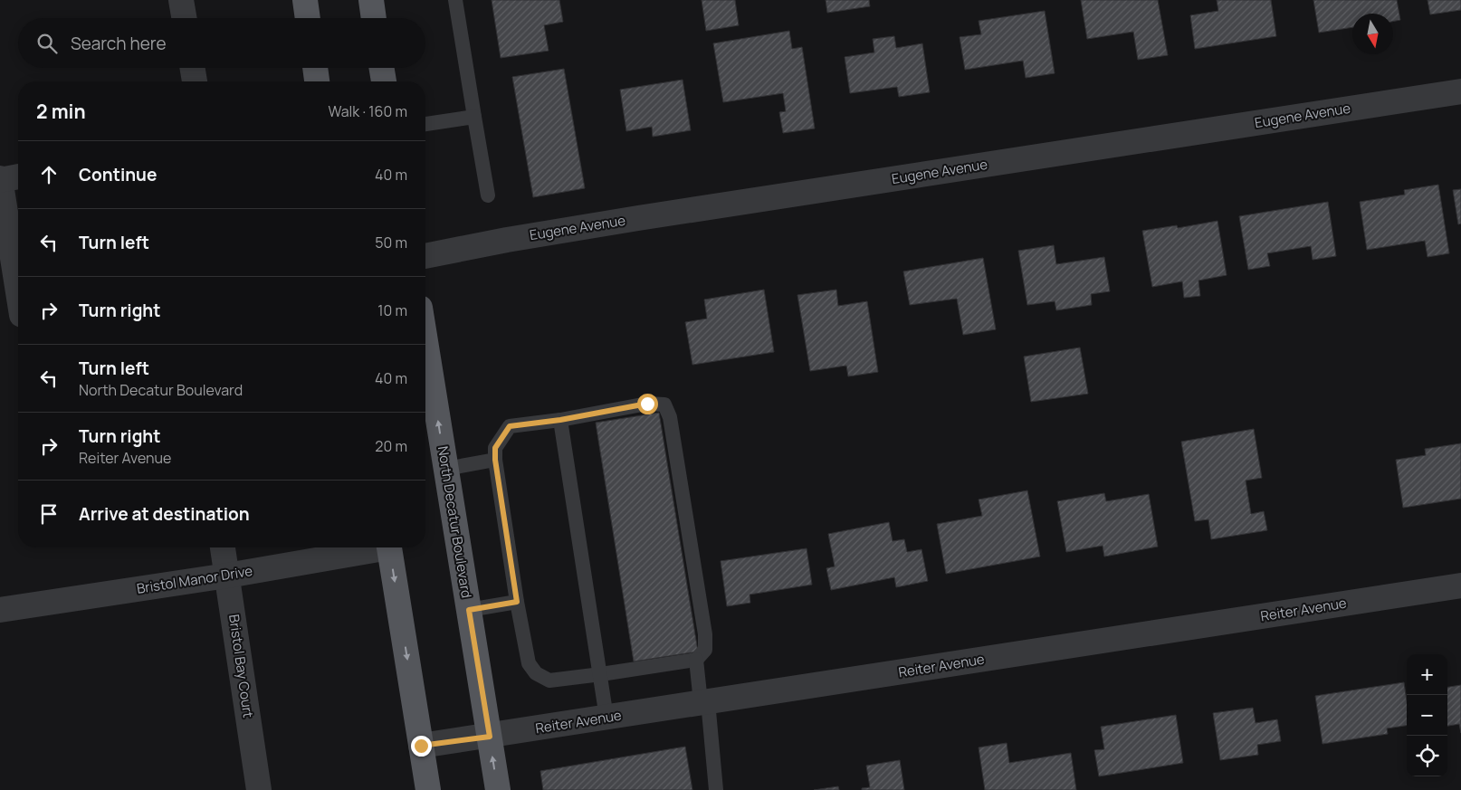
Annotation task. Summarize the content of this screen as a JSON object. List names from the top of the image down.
{
  "streets": {
    "main road": ["North Decatur Boulevard"],
    "street": [
      "Eugene Avenue",
      "Bristol Manor Drive",
      "Reiter Avenue",
      "Bristol Bay Court"
    ]
  },
  "crossings": [
    ["North Decatur Boulevard", "Reiter Avenue"],
    ["Bristol Manor Drive", "Bristol Bay Court"]
  ],
  "one_way": ["North Decatur Boulevard"],
  "north": "bottom",
  "page": {
    "search": "Search here",
    "heading": ["2 min", "Walk · 160 m"],
    "list": [
      ["Continue", "40 m"],
      ["Turn left", "50 m"],
      ["Turn right", "10 m"],
      ["Turn left", "North Decatur Boulevard", "40 m"],
      ["Turn right", "Reiter Avenue", "20 m"],
      "Arrive at destination"
    ],
    "map_buttons": ["+", "−"]
  }
}
